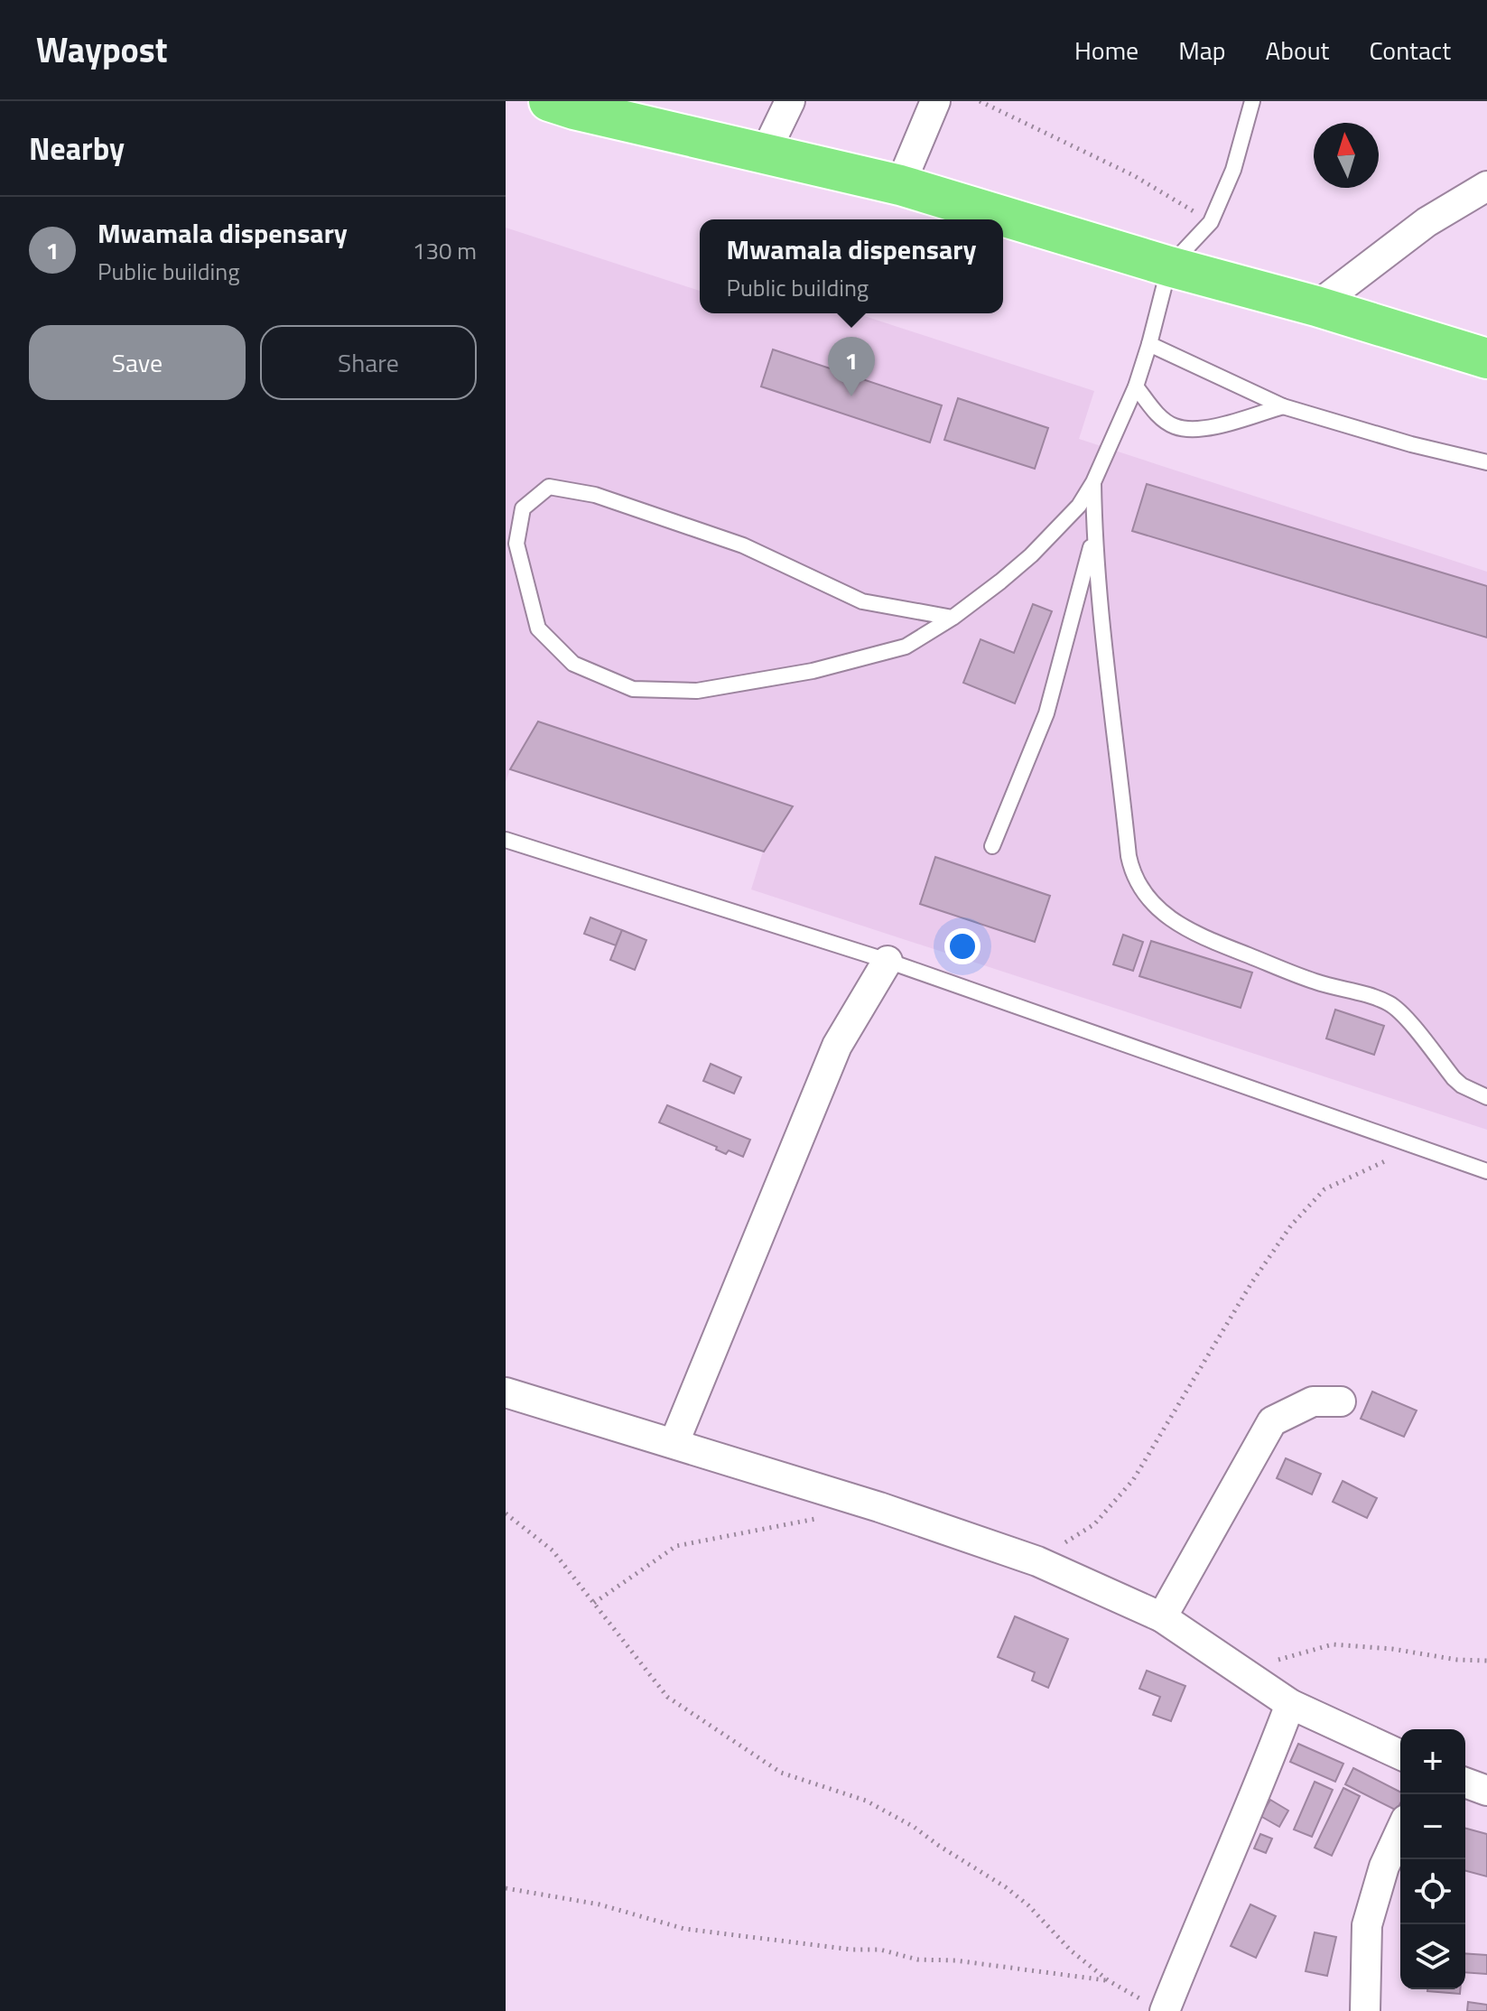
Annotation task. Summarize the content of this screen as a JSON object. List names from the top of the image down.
{
  "north": "top",
  "page": {
    "header": "Waypost",
    "nav": [
      "Home",
      "Map",
      "About",
      "Contact"
    ],
    "heading": "Nearby",
    "list": [
      {
        "mark": "1",
        "name": "Mwamala dispensary",
        "note": "Public building",
        "value": "130 m"
      }
    ],
    "popup": ["Mwamala dispensary", "Public building"],
    "buttons": ["Save", "Share"],
    "pins": "1",
    "map_buttons": ["+", "−"]
  }
}
